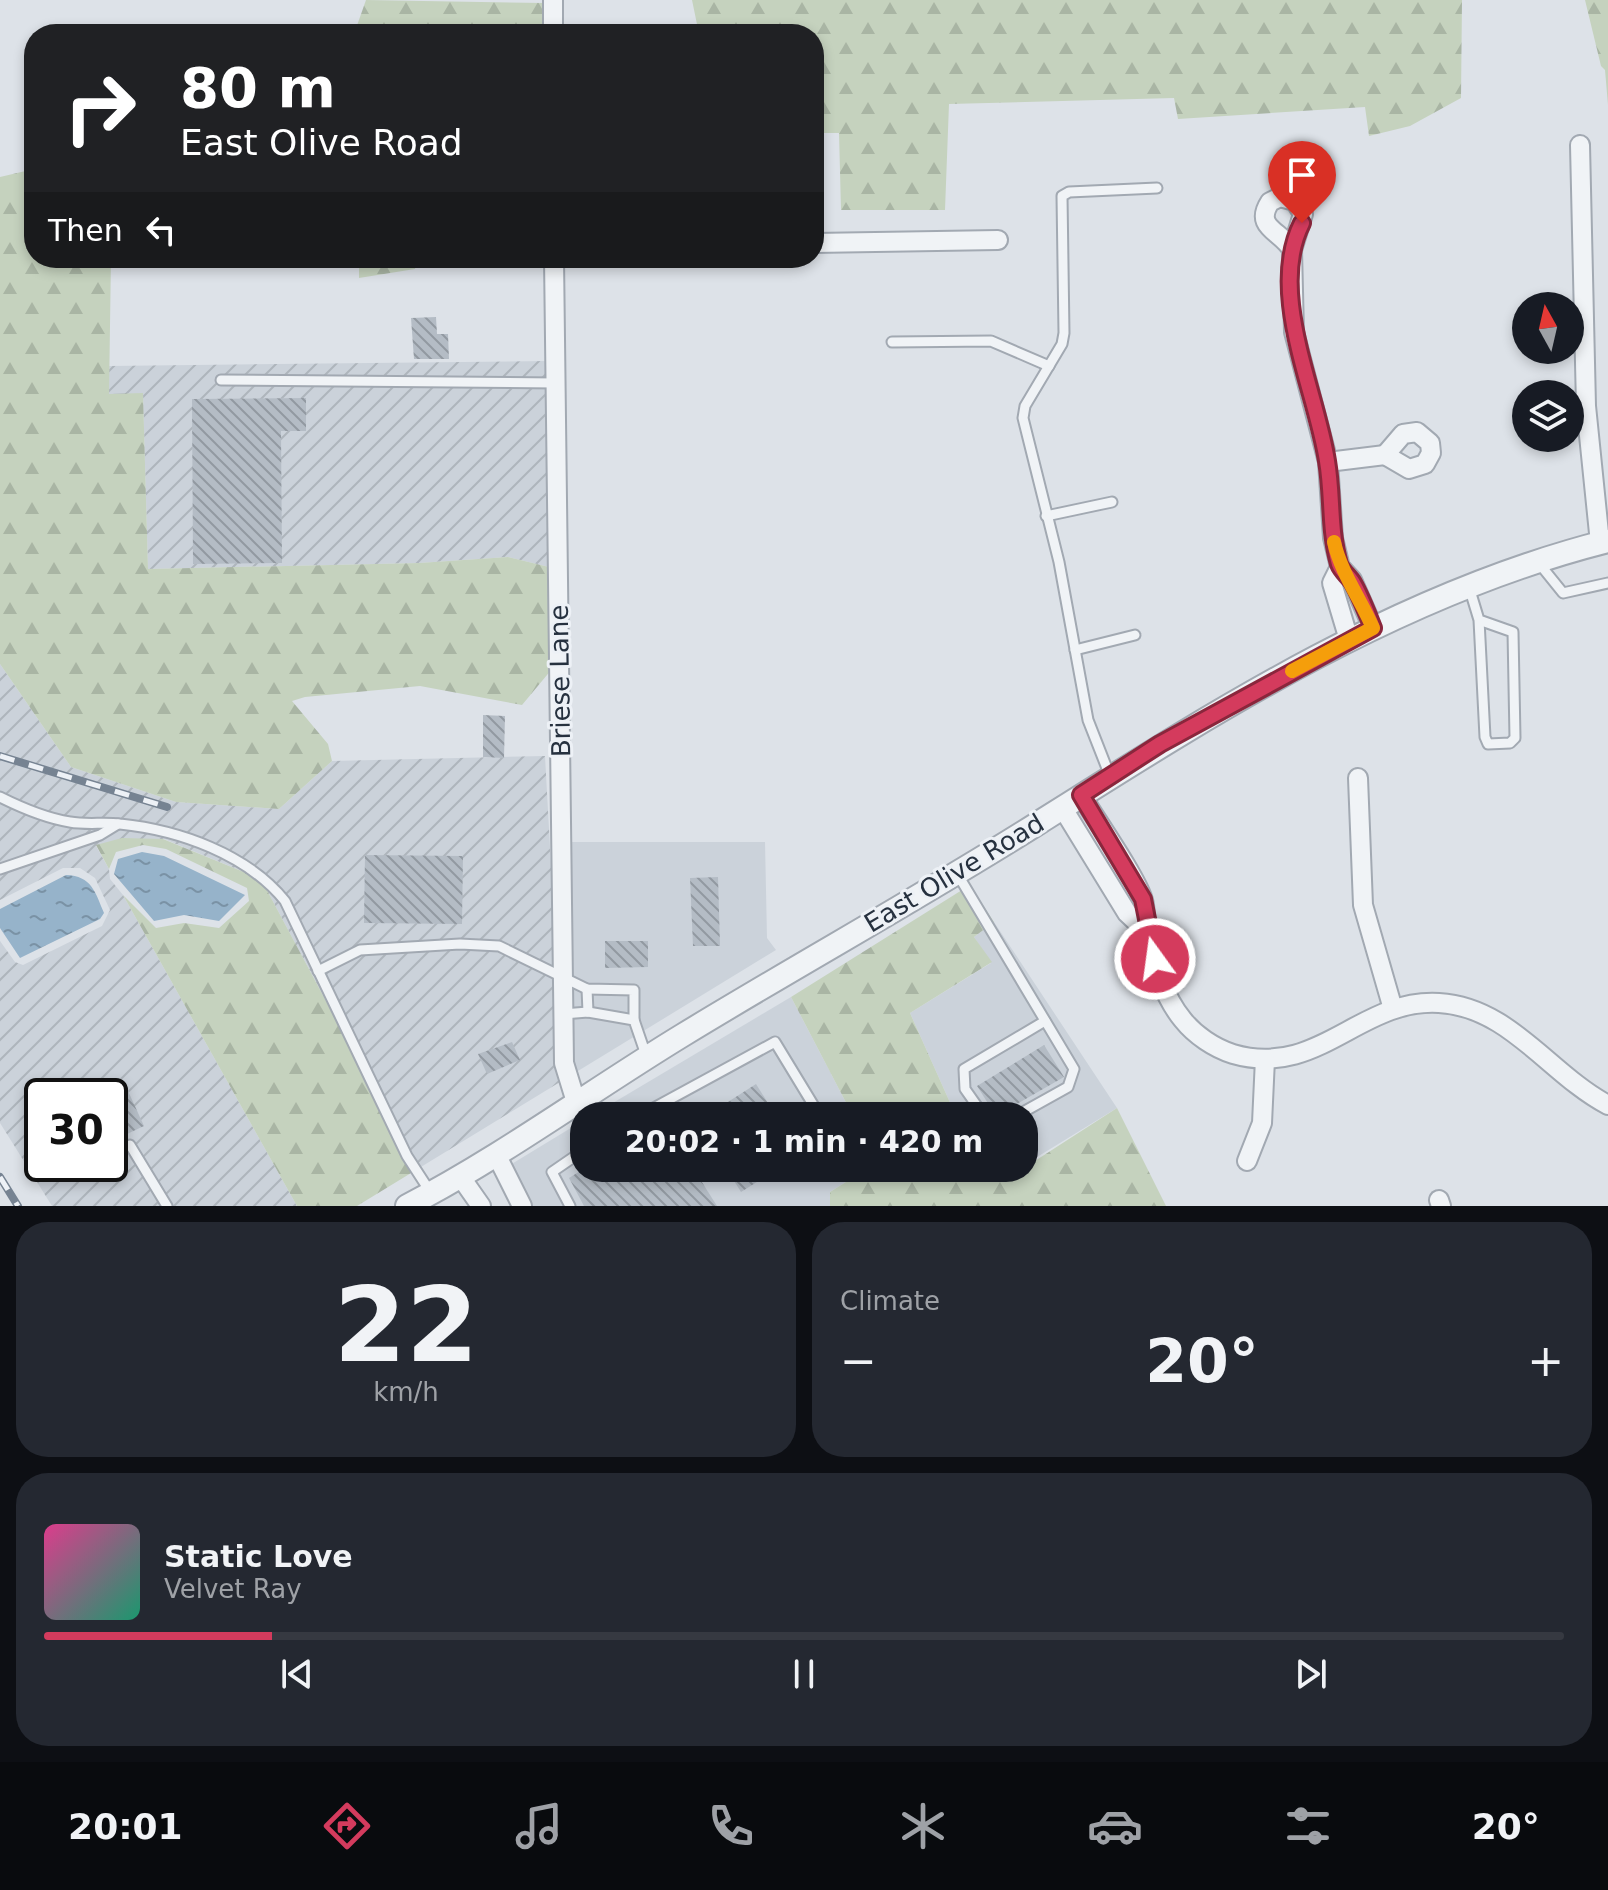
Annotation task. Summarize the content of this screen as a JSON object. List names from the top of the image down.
{
  "streets": {
    "street": ["Briese Lane", "East Olive Road"]
  },
  "crossings": [
    ["Briese Lane", "East Olive Road"]
  ],
  "north": "top",
  "page": {
    "turn": ["80 m", "East Olive Road"],
    "then": "Then",
    "limit": "30",
    "trip": "20:02 · 1 min · 420 m",
    "tile": [
      ["22", "km/h"],
      "Climate"
    ],
    "heat": ["−", "20°", "+"],
    "song": ["Static Love", "Velvet Ray"],
    "tabs": ["20:01", "20°"]
  }
}
